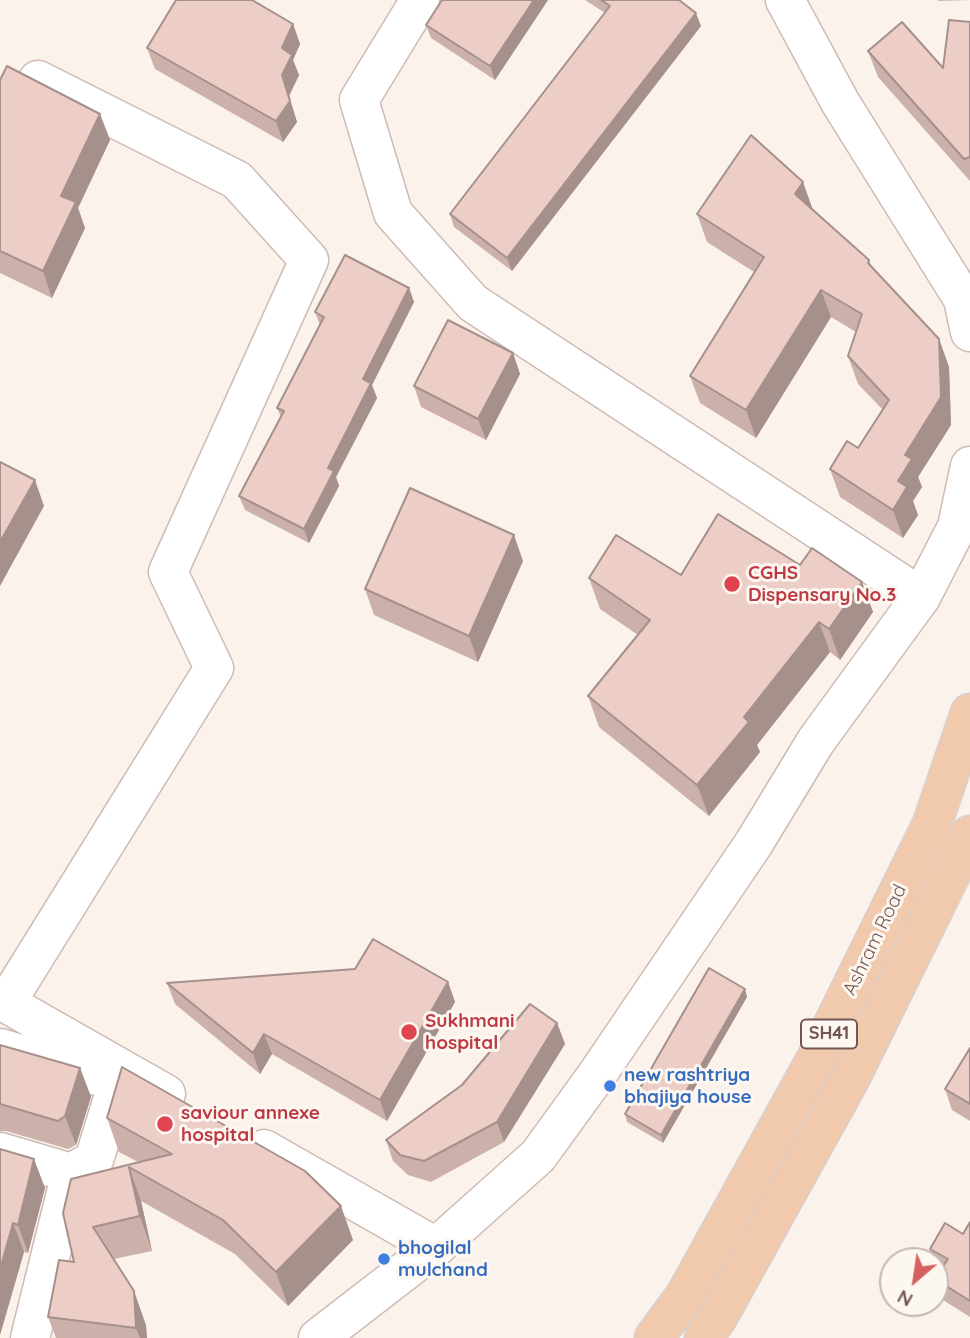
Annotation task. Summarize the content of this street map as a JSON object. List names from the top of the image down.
{
  "streets": {
    "main road": ["Ashram Road", "SH41"]
  },
  "places": [
    "CGHS Dispensary No.3",
    "Sukhmani hospital",
    "new rashtriya bhajiya house",
    "saviour annexe hospital",
    "bhogilal mulchand"
  ],
  "north": "bottom left"
}
